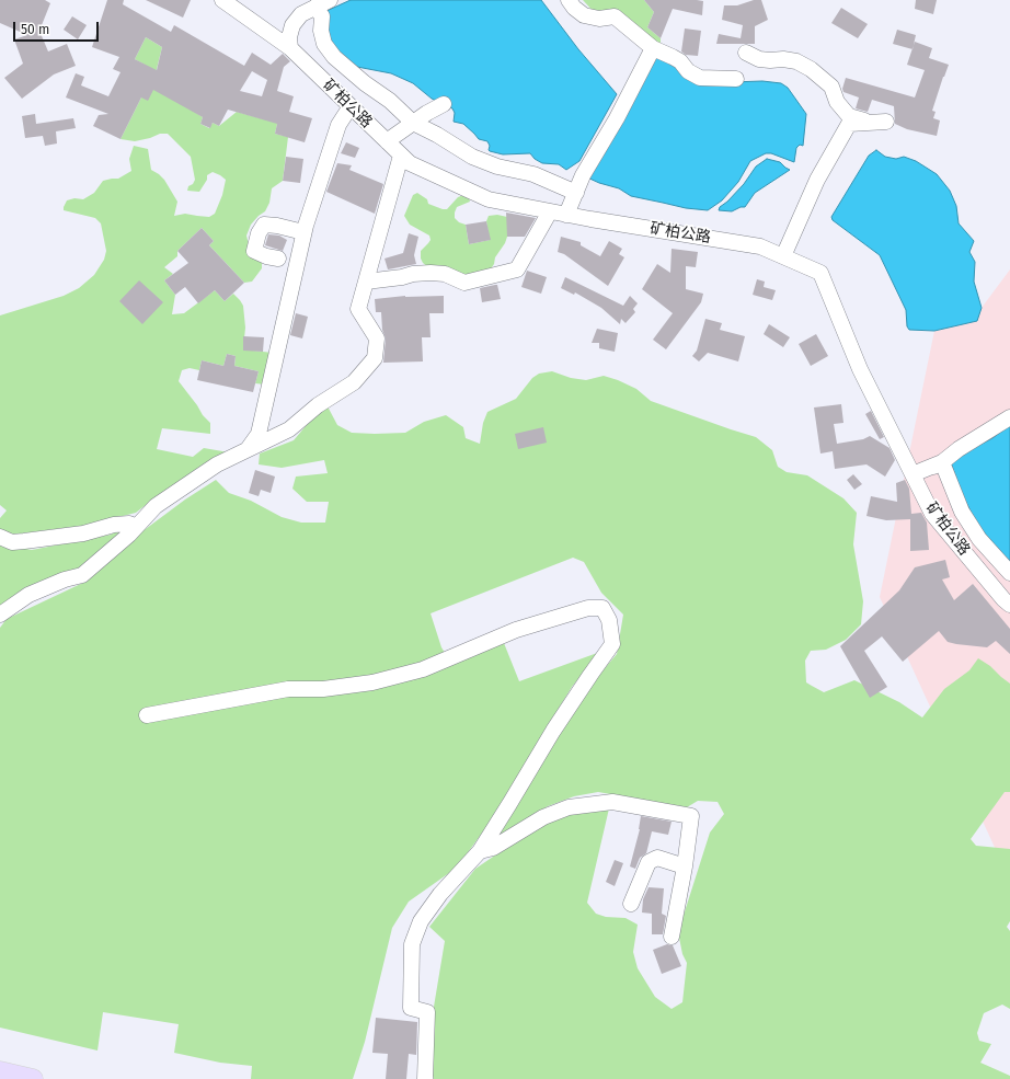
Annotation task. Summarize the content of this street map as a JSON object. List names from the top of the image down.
{
  "streets": {
    "street": ["矿柏公路"]
  },
  "scale_bar": "50 m"
}
